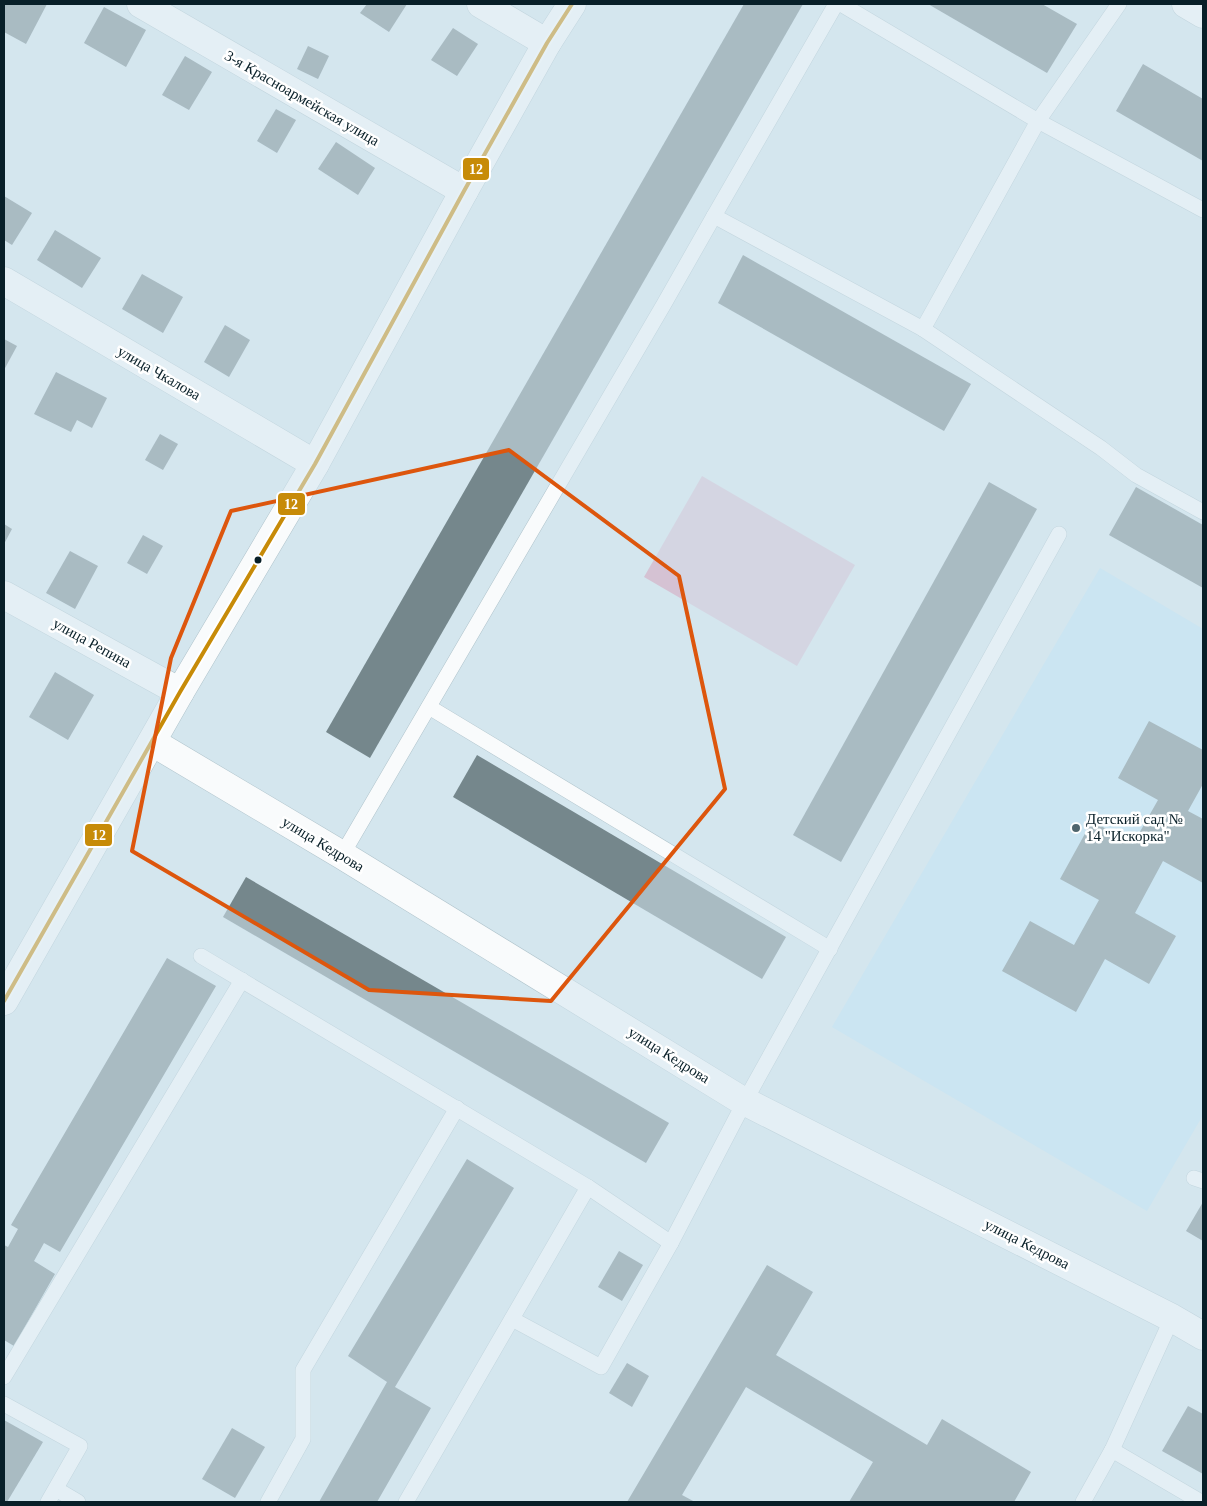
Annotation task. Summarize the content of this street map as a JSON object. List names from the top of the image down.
{
  "streets": {
    "street": [
      "3-я Красноармейская улица",
      "улица Чкалова",
      "улица Репина",
      "улица Кедрова"
    ]
  },
  "places": ["Детский сад № 14 \"Искорка\""],
  "lines": ["transit line 12"]
}
